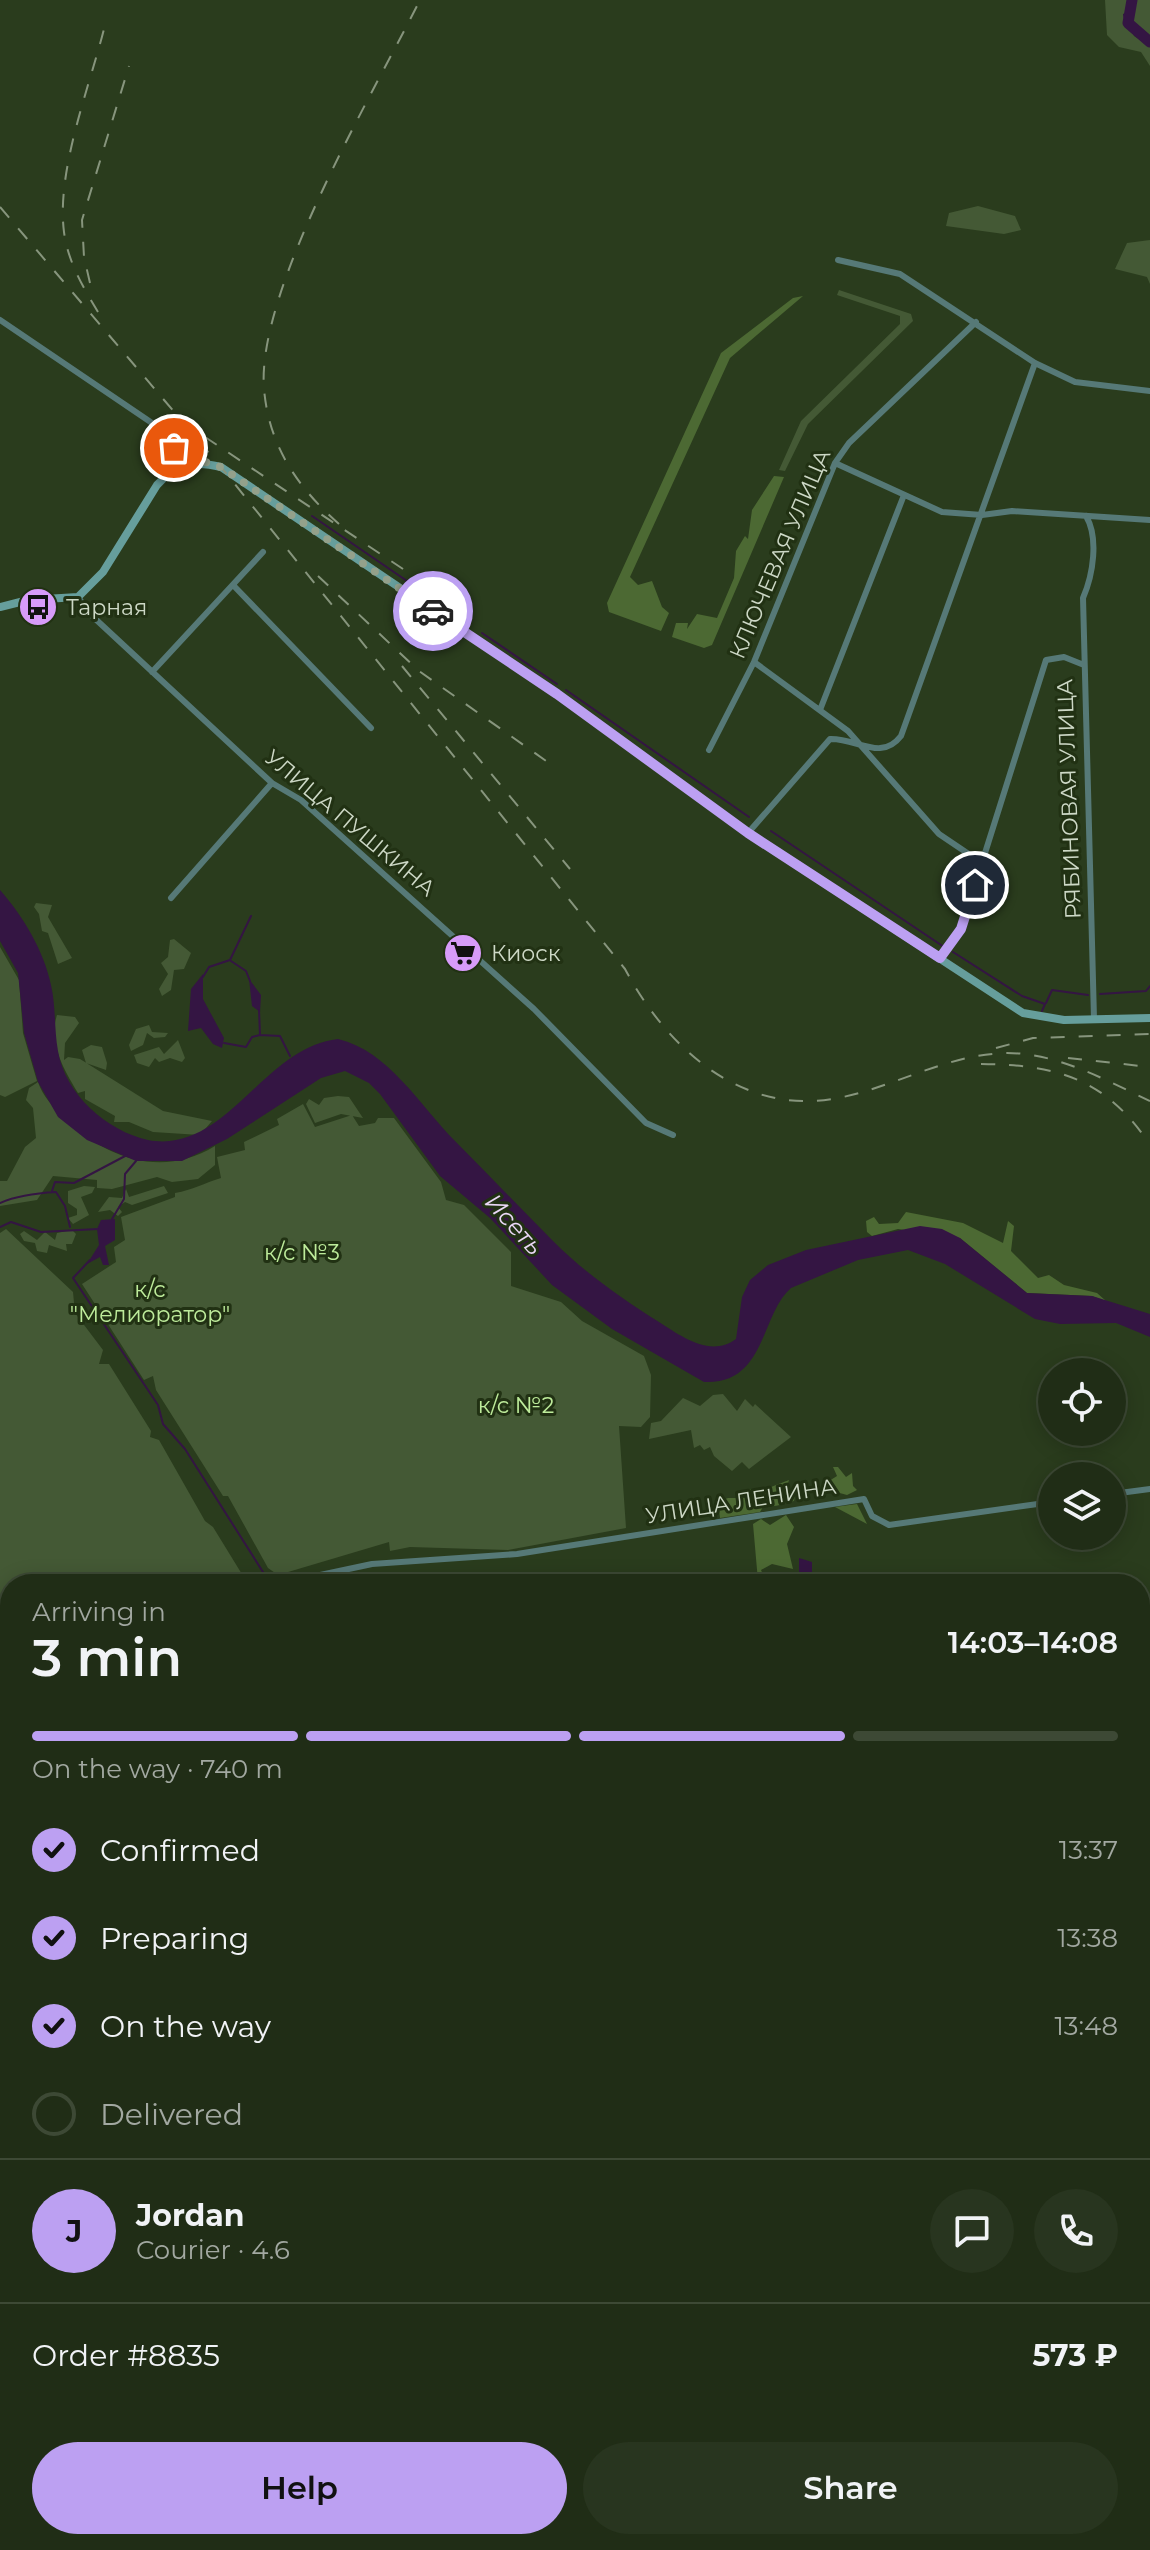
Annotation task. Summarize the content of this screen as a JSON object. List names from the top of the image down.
{
  "streets": {
    "street": [
      "КЛЮЧЕВАЯ УЛИЦА",
      "РЯБИНОВАЯ УЛИЦА",
      "УЛИЦА ПУШКИНА",
      "УЛИЦА ЛЕНИНА"
    ]
  },
  "water": ["Исеть"],
  "parks": ["к/с №3", "к/с \"Мелиоратор\"", "к/с №2"],
  "places": {
    "bus stop": ["Тарная"],
    "supermarket": ["Киоск"]
  },
  "page": {
    "heading": ["3 min", "Arriving in", "14:03–14:08"],
    "panel": [
      "Jordan",
      "Courier · 4.6",
      "Order #8835",
      "573 ₽"
    ],
    "bar": "On the way · 740 m",
    "list": [
      ["Confirmed", "13:37"],
      ["Preparing", "13:38"],
      ["On the way", "13:48"],
      "Delivered"
    ],
    "round": "J",
    "buttons": ["Help", "Share"]
  }
}
